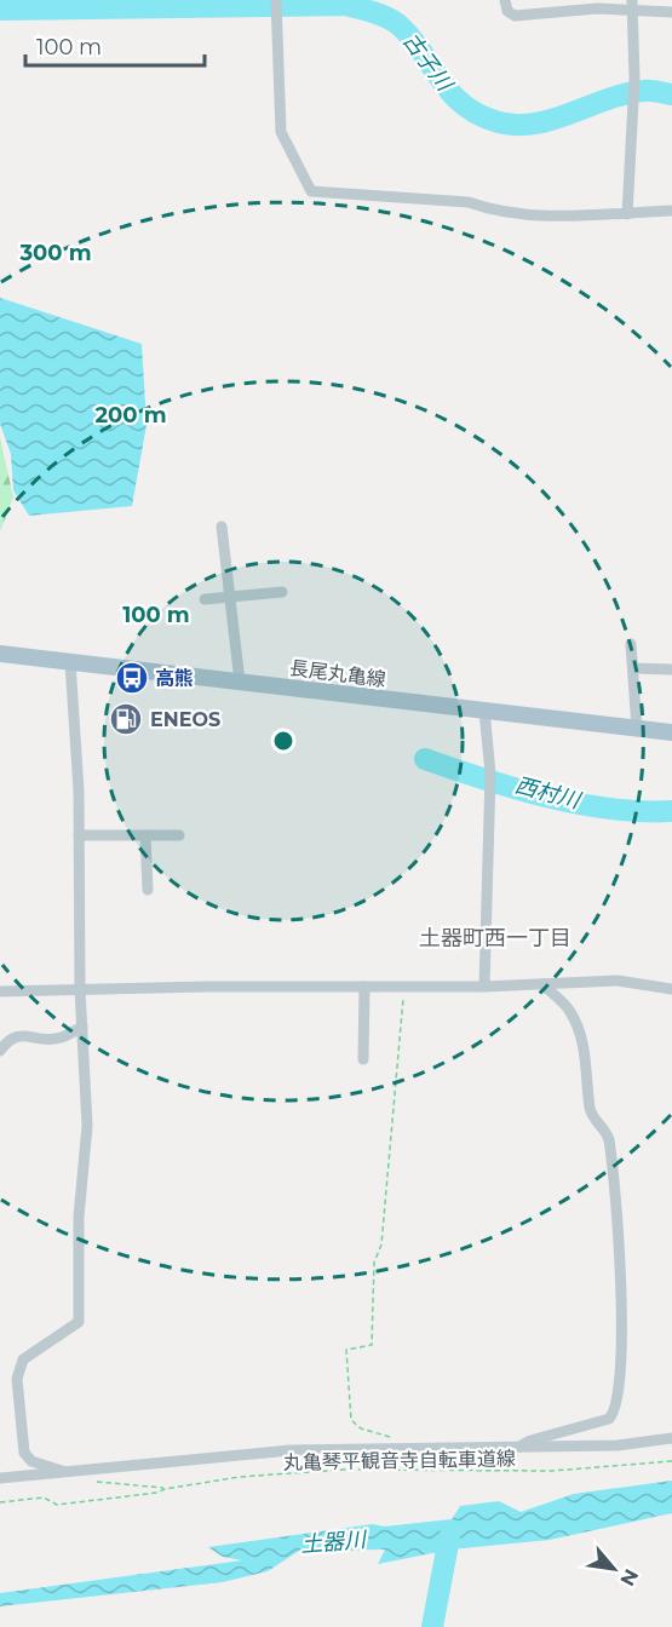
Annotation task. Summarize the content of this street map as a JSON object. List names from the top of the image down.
{
  "streets": {
    "main road": ["長尾丸亀線"],
    "path": ["丸亀琴平観音寺自転車道線"]
  },
  "districts": ["土器町西一丁目"],
  "water": ["古子川", "西村川", "土器川"],
  "places": {
    "bus stop": ["高熊"],
    "fuel station": ["ENEOS"]
  },
  "scale_bar": "100 m",
  "north": "bottom right",
  "rings": ["300 m", "200 m", "100 m"]
}
